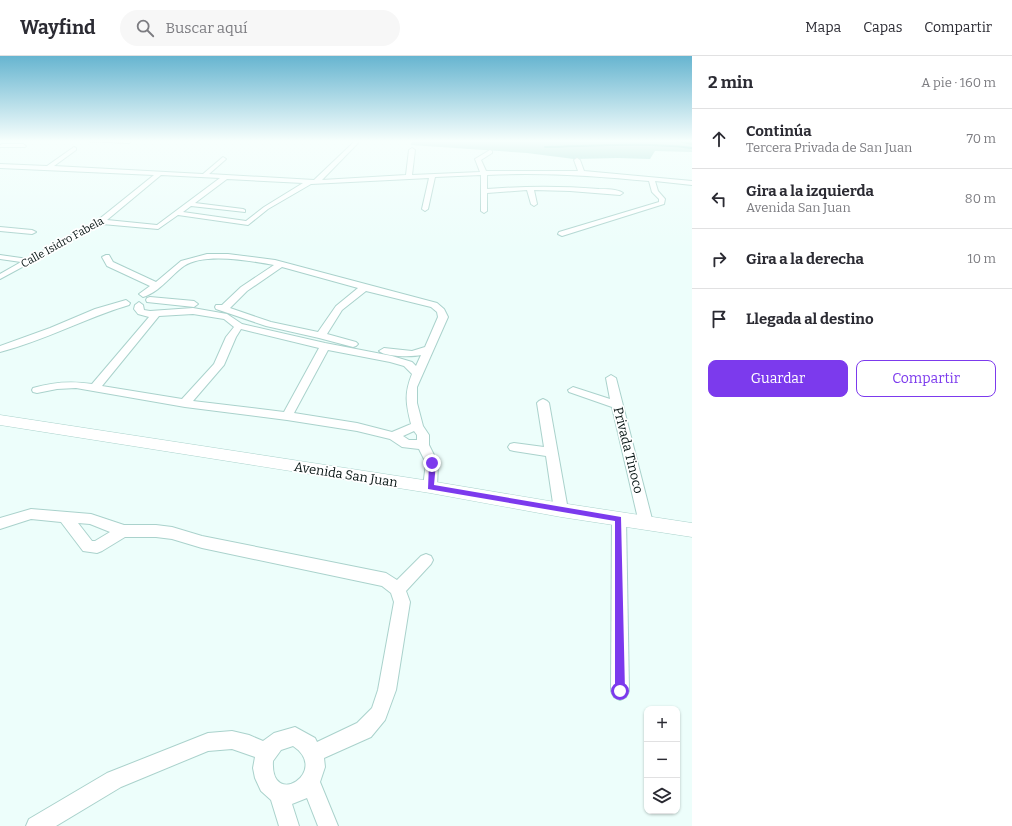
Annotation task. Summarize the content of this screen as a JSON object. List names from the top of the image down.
{
  "streets": {
    "street": ["Calle Isidro Fabela", "Privada Tinoco", "Avenida San Juan"]
  },
  "crossings": [
    ["Privada Tinoco", "Avenida San Juan"]
  ],
  "page": {
    "header": "Wayfind",
    "search": "Buscar aquí",
    "nav": ["Mapa", "Capas", "Compartir"],
    "heading": ["2 min", "A pie · 160 m"],
    "list": [
      ["Continúa", "Tercera Privada de San Juan", "70 m"],
      ["Gira a la izquierda", "Avenida San Juan", "80 m"],
      ["Gira a la derecha", "10 m"],
      "Llegada al destino"
    ],
    "buttons": ["Guardar", "Compartir"],
    "map_buttons": ["+", "−"]
  }
}
